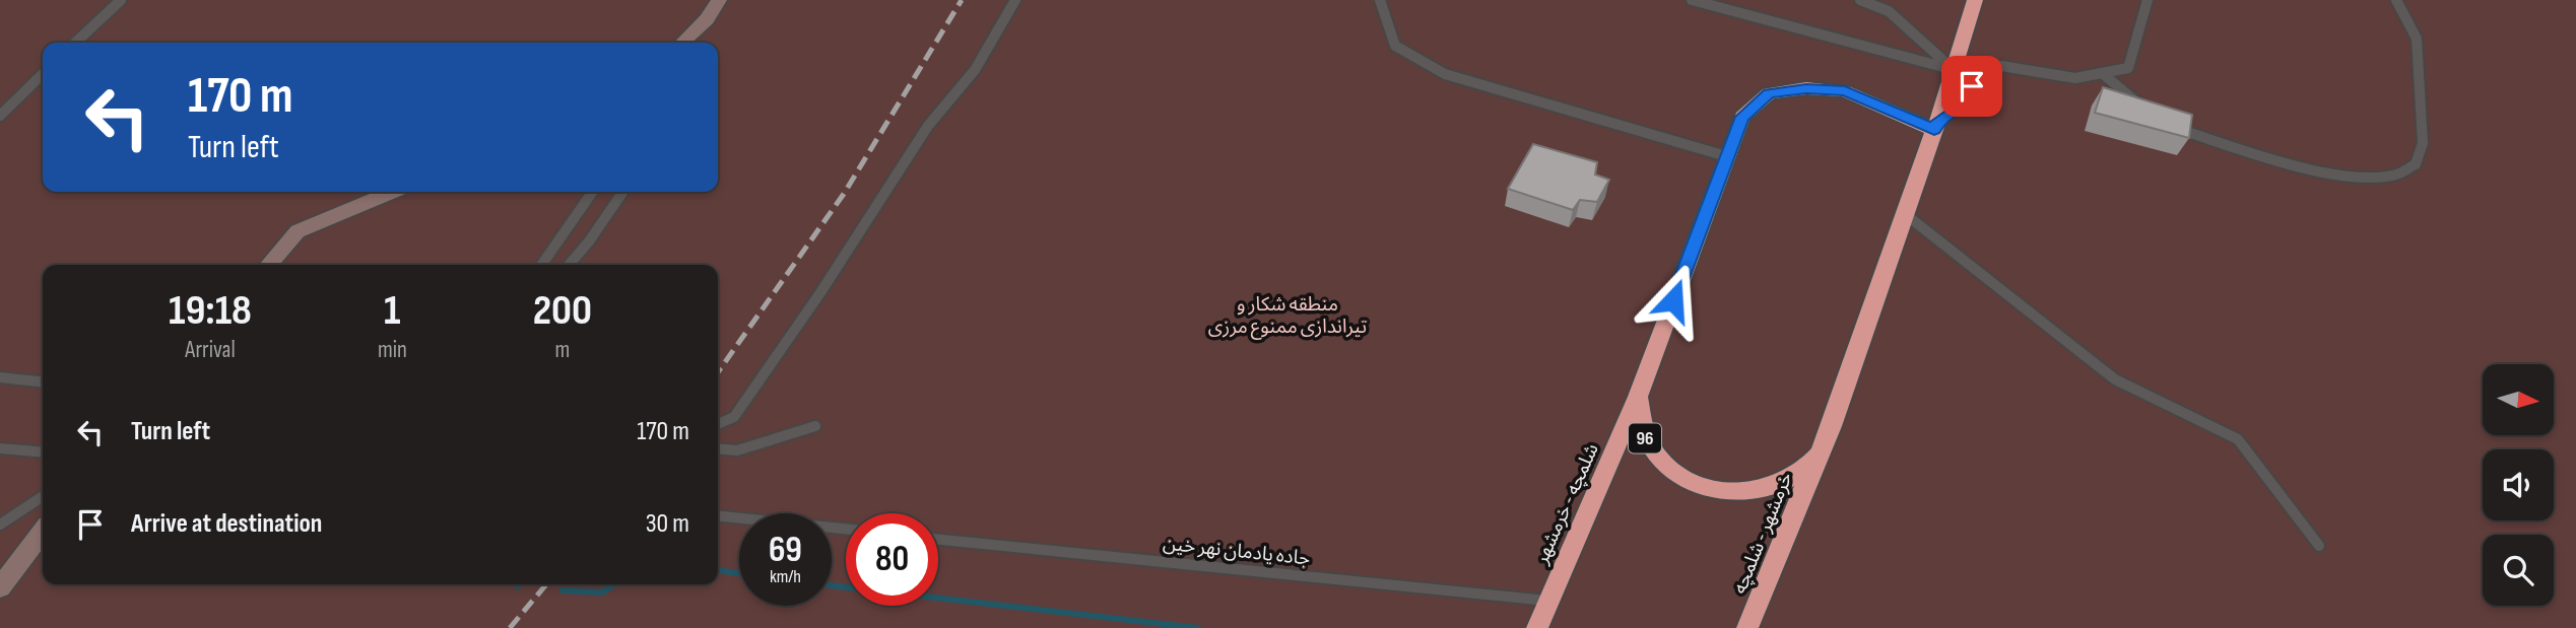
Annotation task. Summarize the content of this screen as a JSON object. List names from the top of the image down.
{
  "streets": {
    "highway": ["96", "شلمچه - خرمشهر", "خرمشهر - شلمچه"],
    "lane": ["جاده یادمان نهر خین"]
  },
  "crossings": [
    ["96", "شلمچه - خرمشهر"],
    ["96", "خرمشهر - شلمچه"],
    ["شلمچه - خرمشهر", "جاده یادمان نهر خین"]
  ],
  "parks": ["منطقه شکار و تیراندازی ممنوع مرزی"],
  "north": "right",
  "page": {
    "turn": ["170 m", "Turn left"],
    "eta": [
      "19:18",
      "Arrival",
      "1",
      "min",
      "200",
      "m"
    ],
    "list": [
      {
        "name": "Turn left",
        "value": "170 m"
      },
      {
        "name": "Arrive at destination",
        "value": "30 m"
      }
    ],
    "speed": "69 km/h",
    "limit": "80"
  }
}
